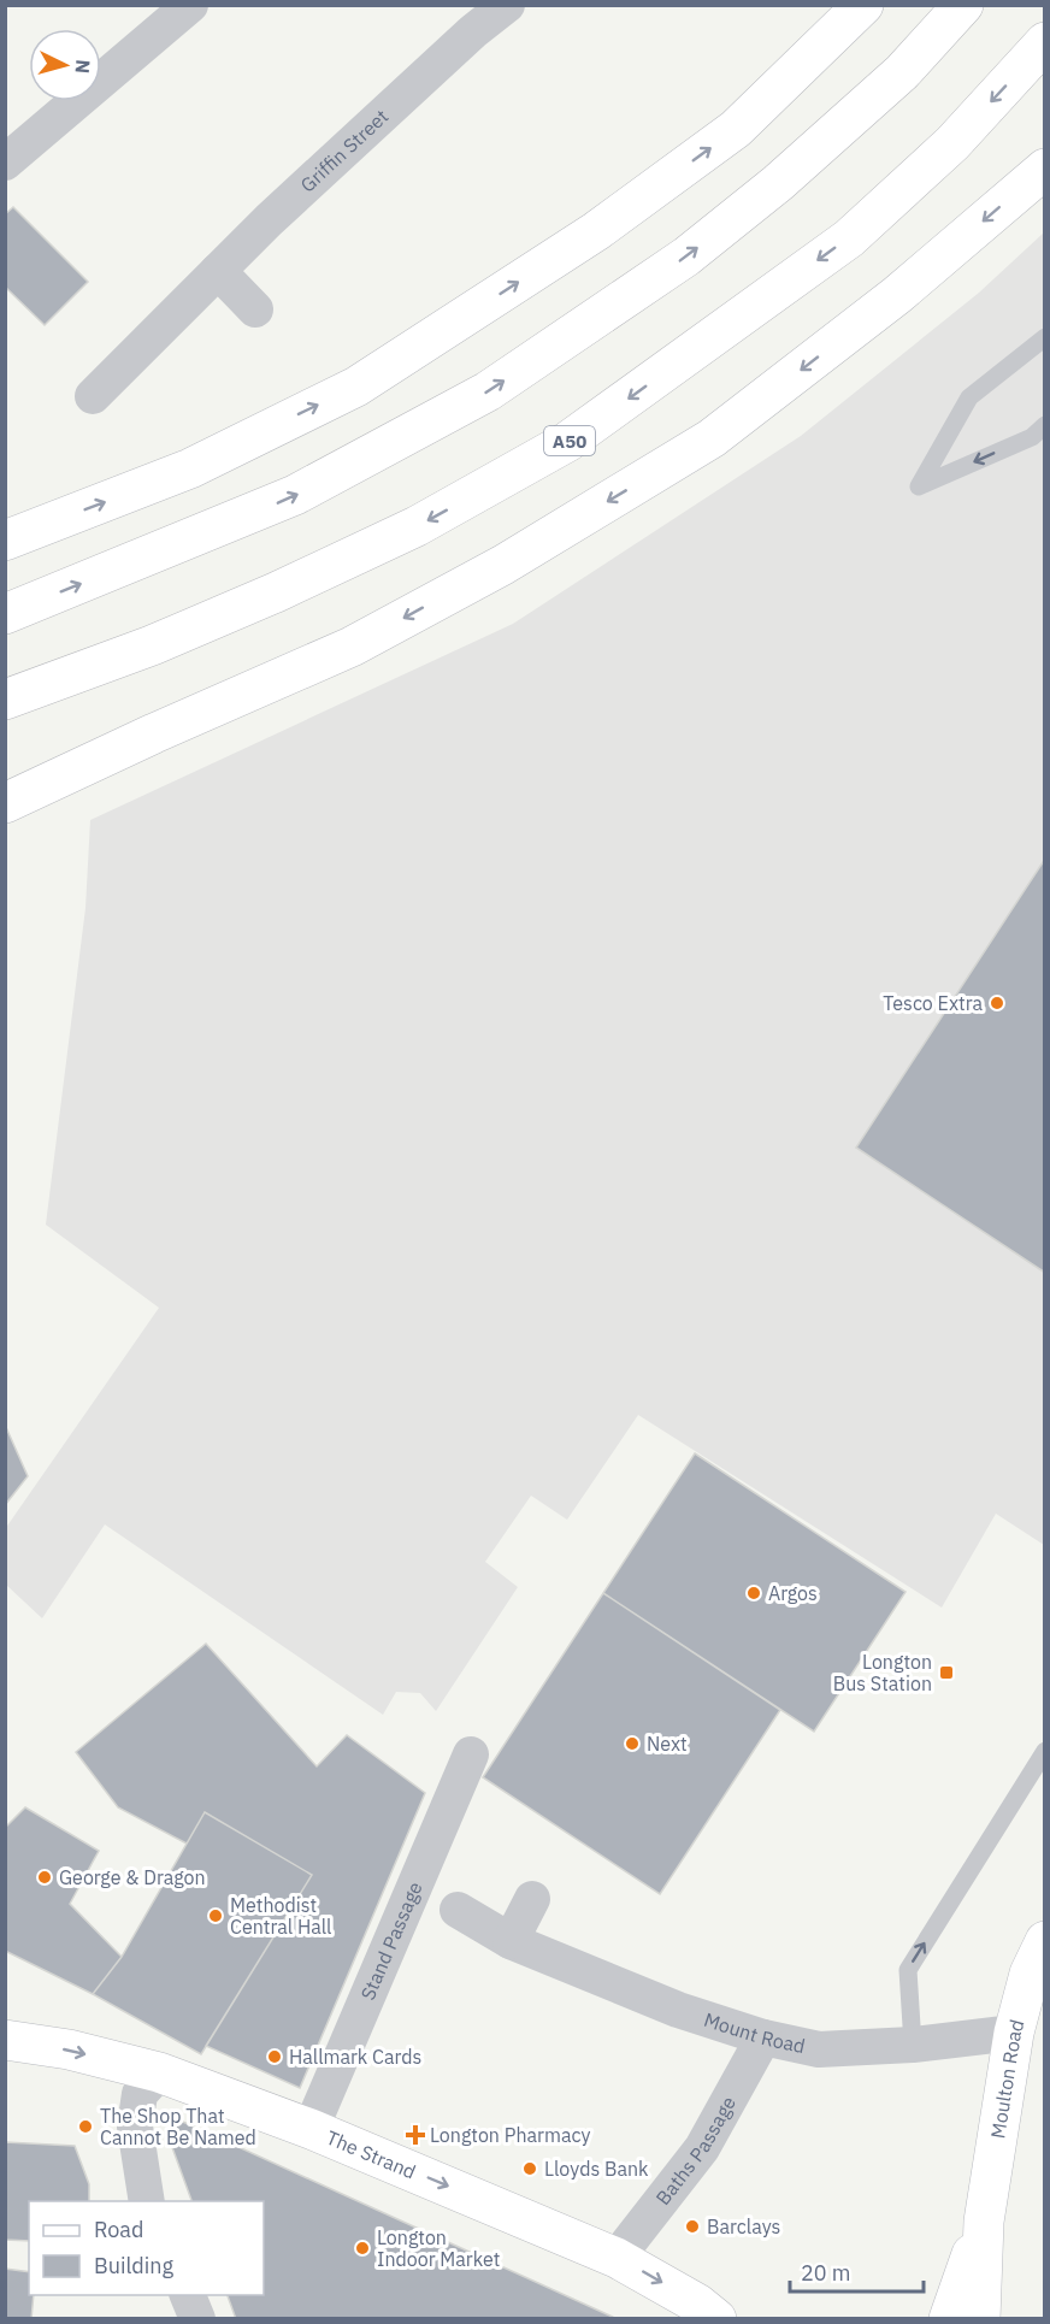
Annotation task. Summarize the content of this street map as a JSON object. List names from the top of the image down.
{
  "streets": {
    "main road": ["A50", "Moulton Road", "The Strand"],
    "street": [
      "Griffin Street",
      "Stand Passage",
      "Mount Road",
      "Baths Passage"
    ]
  },
  "crossings": [
    ["Stand Passage", "The Strand"],
    ["Mount Road", "Moulton Road"],
    ["Mount Road", "Baths Passage"],
    ["Baths Passage", "The Strand"]
  ],
  "one_way": ["The Strand"],
  "places": {
    "other": [
      "Tesco Extra",
      "Argos",
      "Next",
      "George & Dragon",
      "Methodist Central Hall",
      "Hallmark Cards",
      "The Shop That Cannot Be Named",
      "Lloyds Bank",
      "Barclays",
      "Longton Indoor Market"
    ],
    "transit": ["Longton Bus Station"],
    "health": ["Longton Pharmacy"]
  },
  "legend": ["Road", "Building"],
  "scale_bar": "20 m",
  "north": "right"
}
